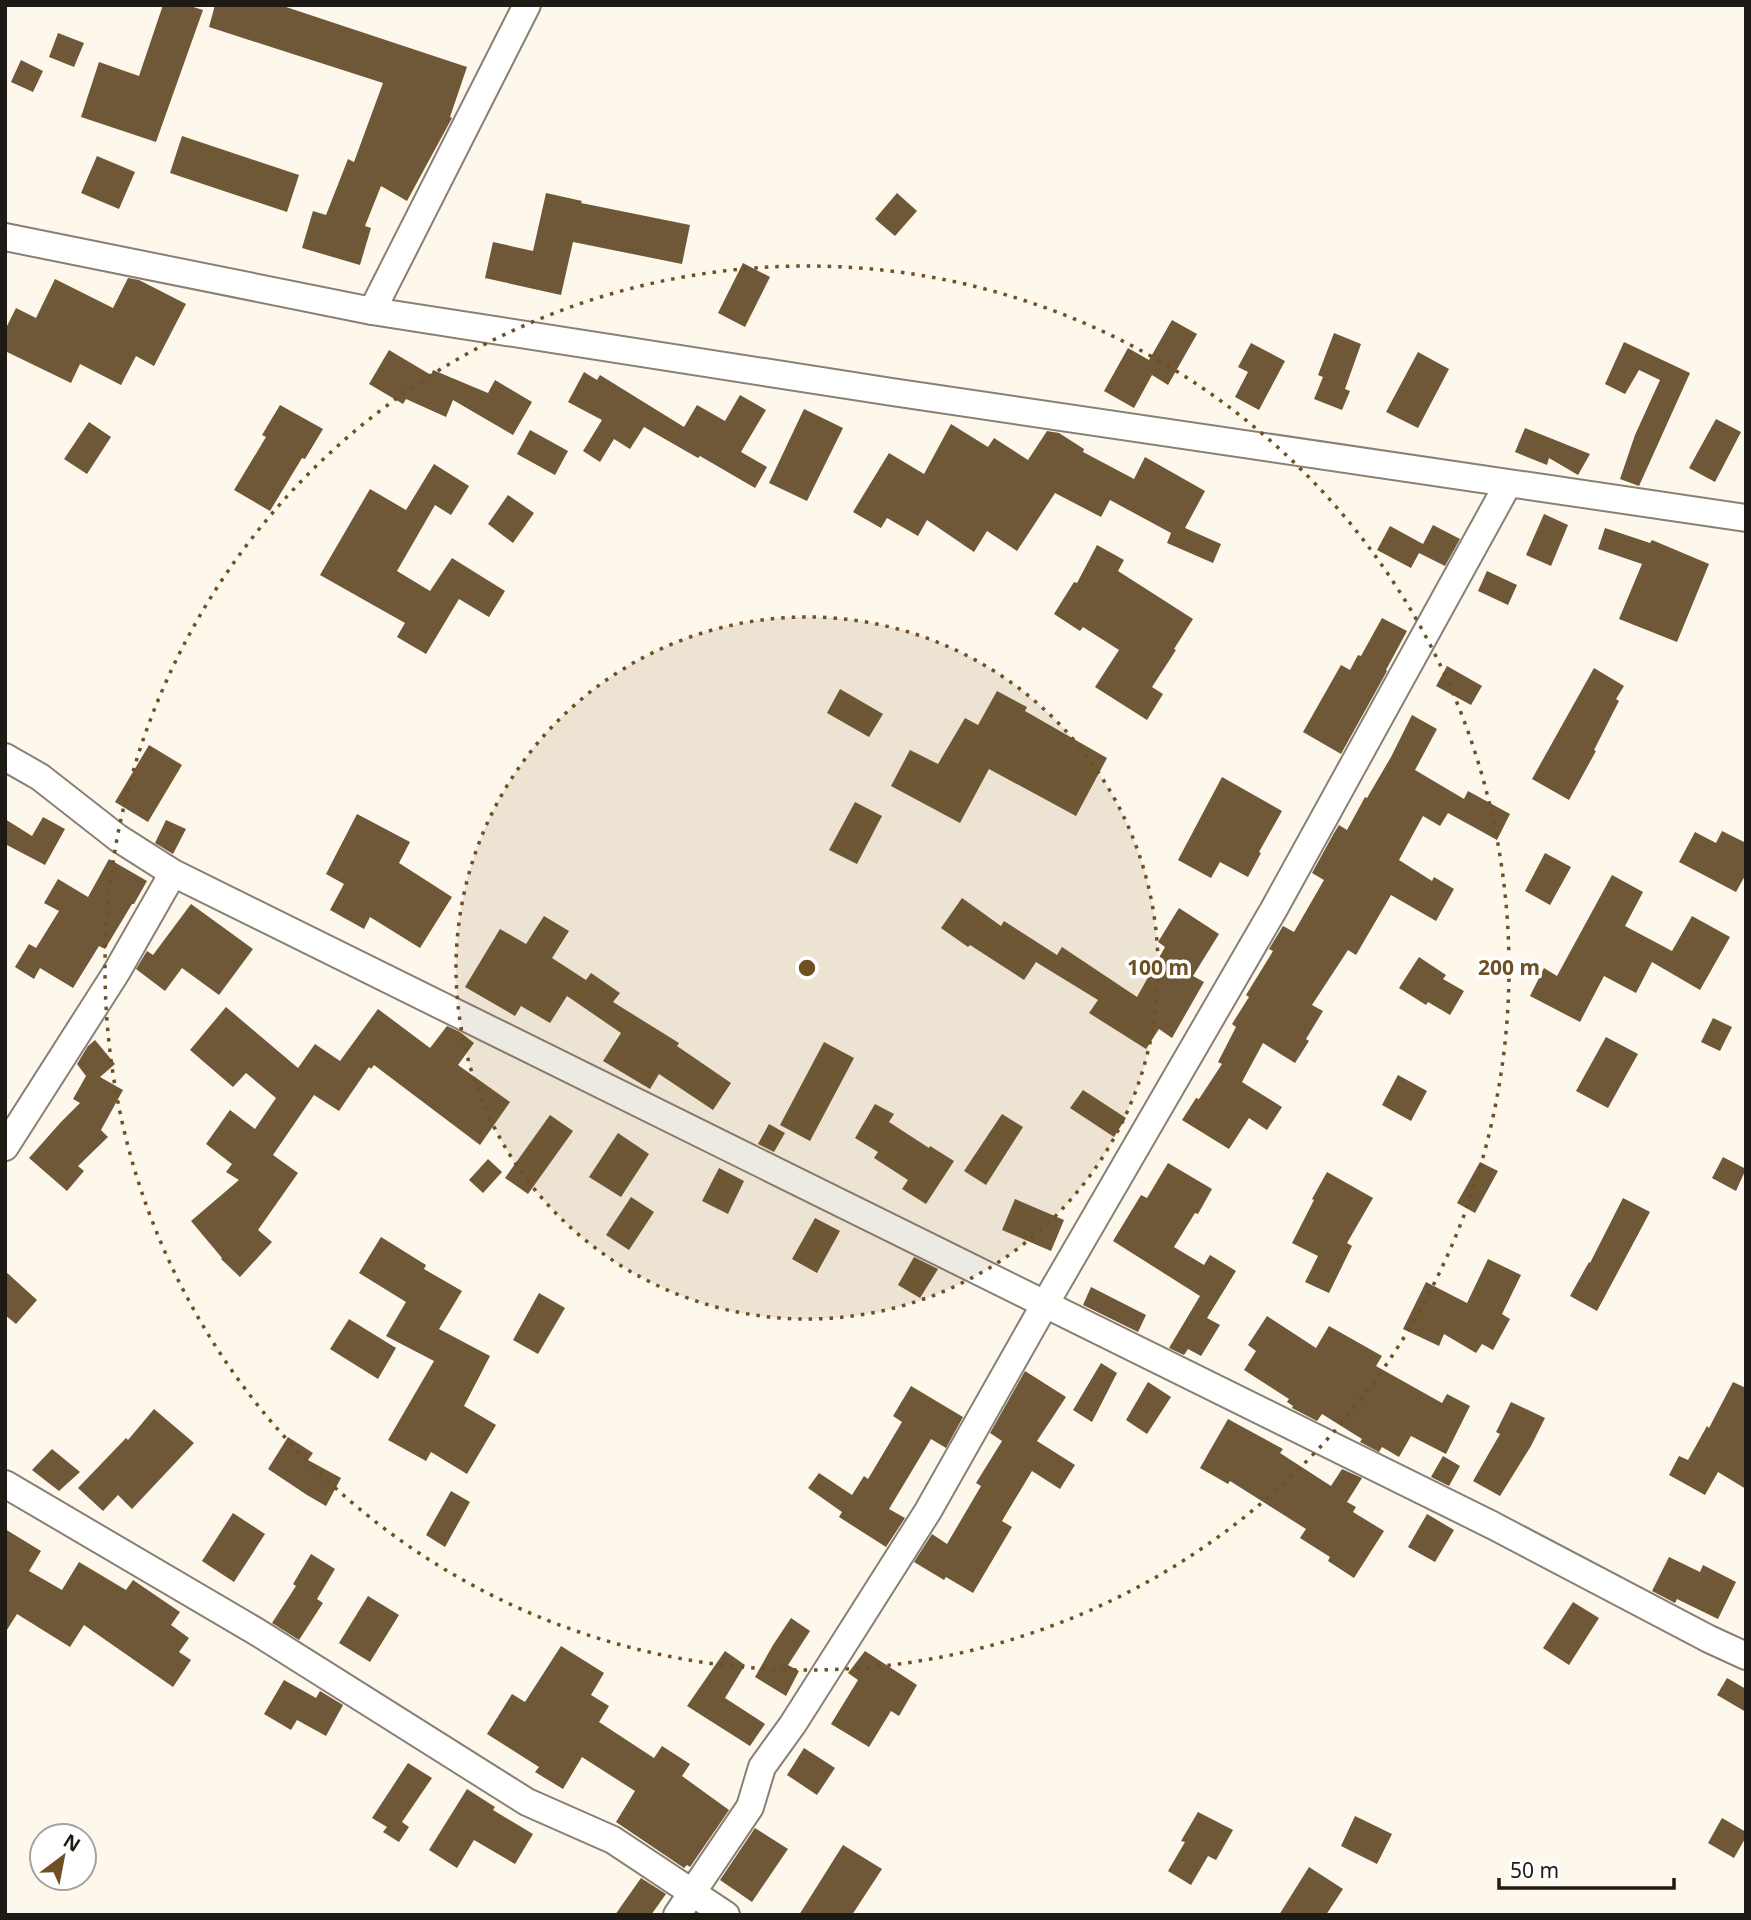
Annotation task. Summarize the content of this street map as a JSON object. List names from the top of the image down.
{
  "scale_bar": "50 m",
  "north": "top right",
  "rings": ["100 m", "200 m"]
}
